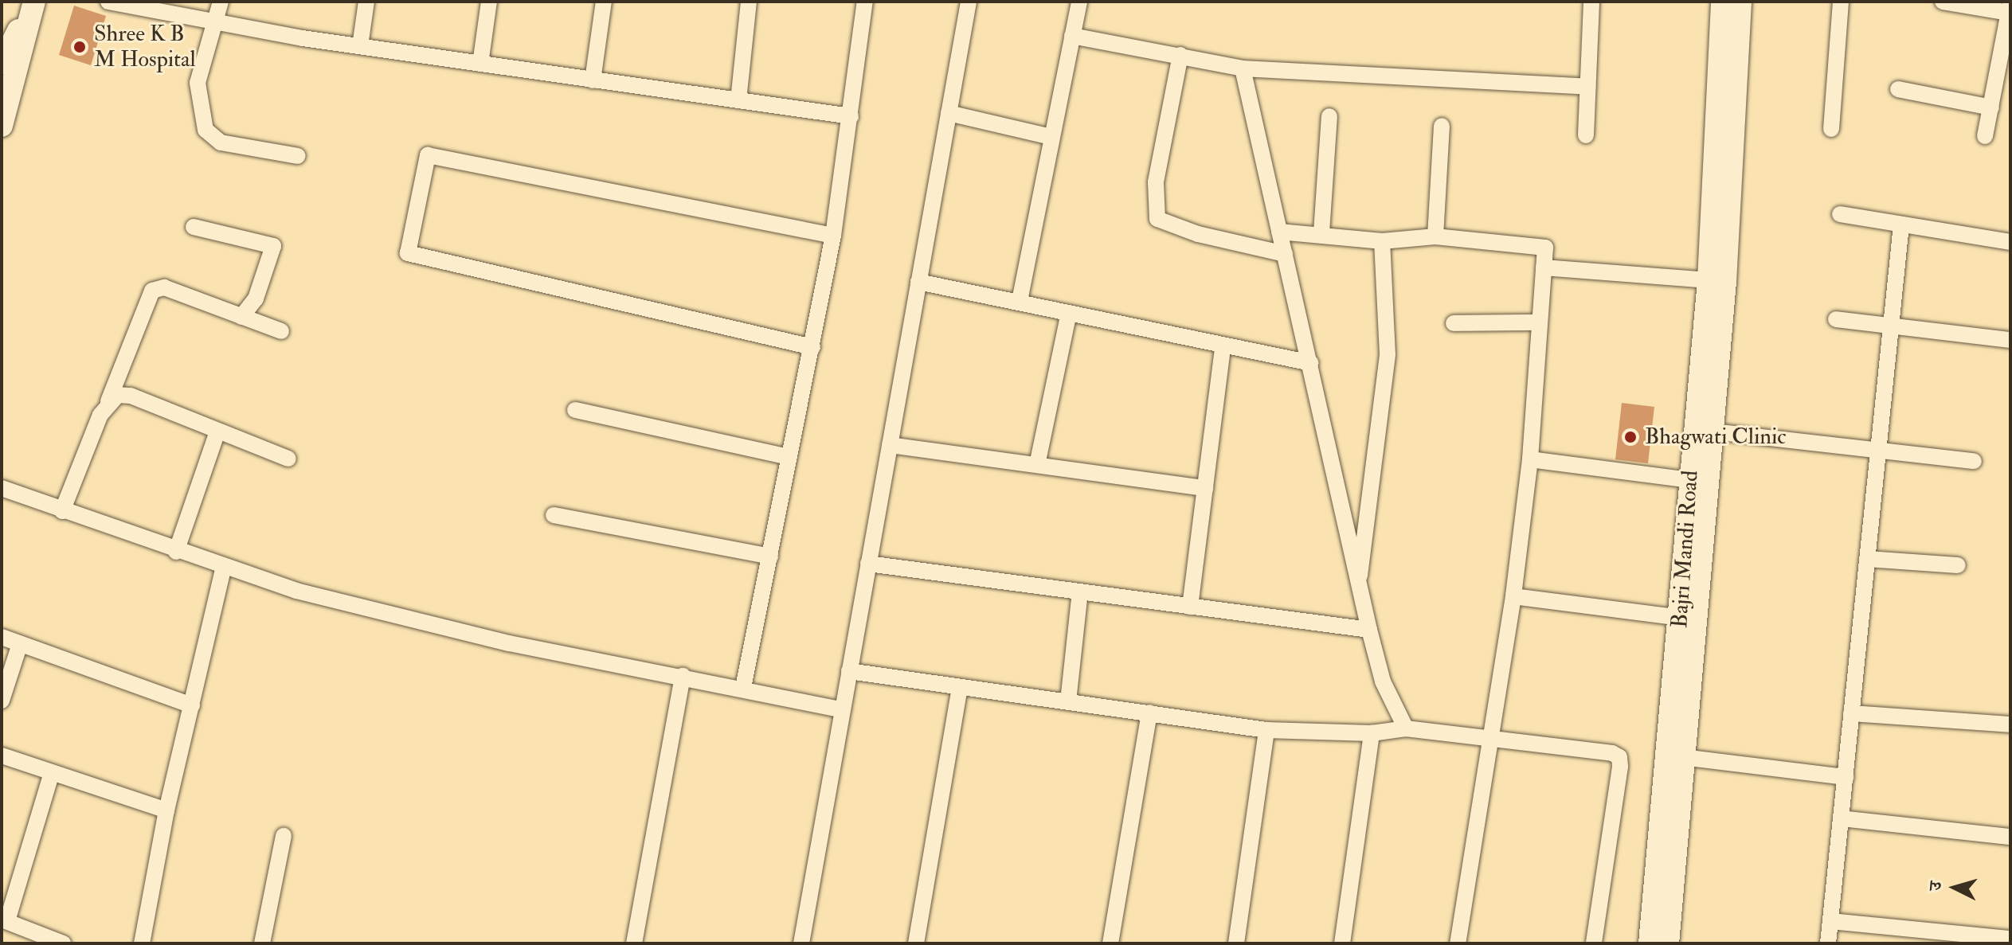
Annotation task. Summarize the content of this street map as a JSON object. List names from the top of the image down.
{
  "streets": {
    "street": ["Bajri Mandi Road"]
  },
  "places": ["Shree K B M Hospital", "Bhagwati Clinic"],
  "north": "left"
}
